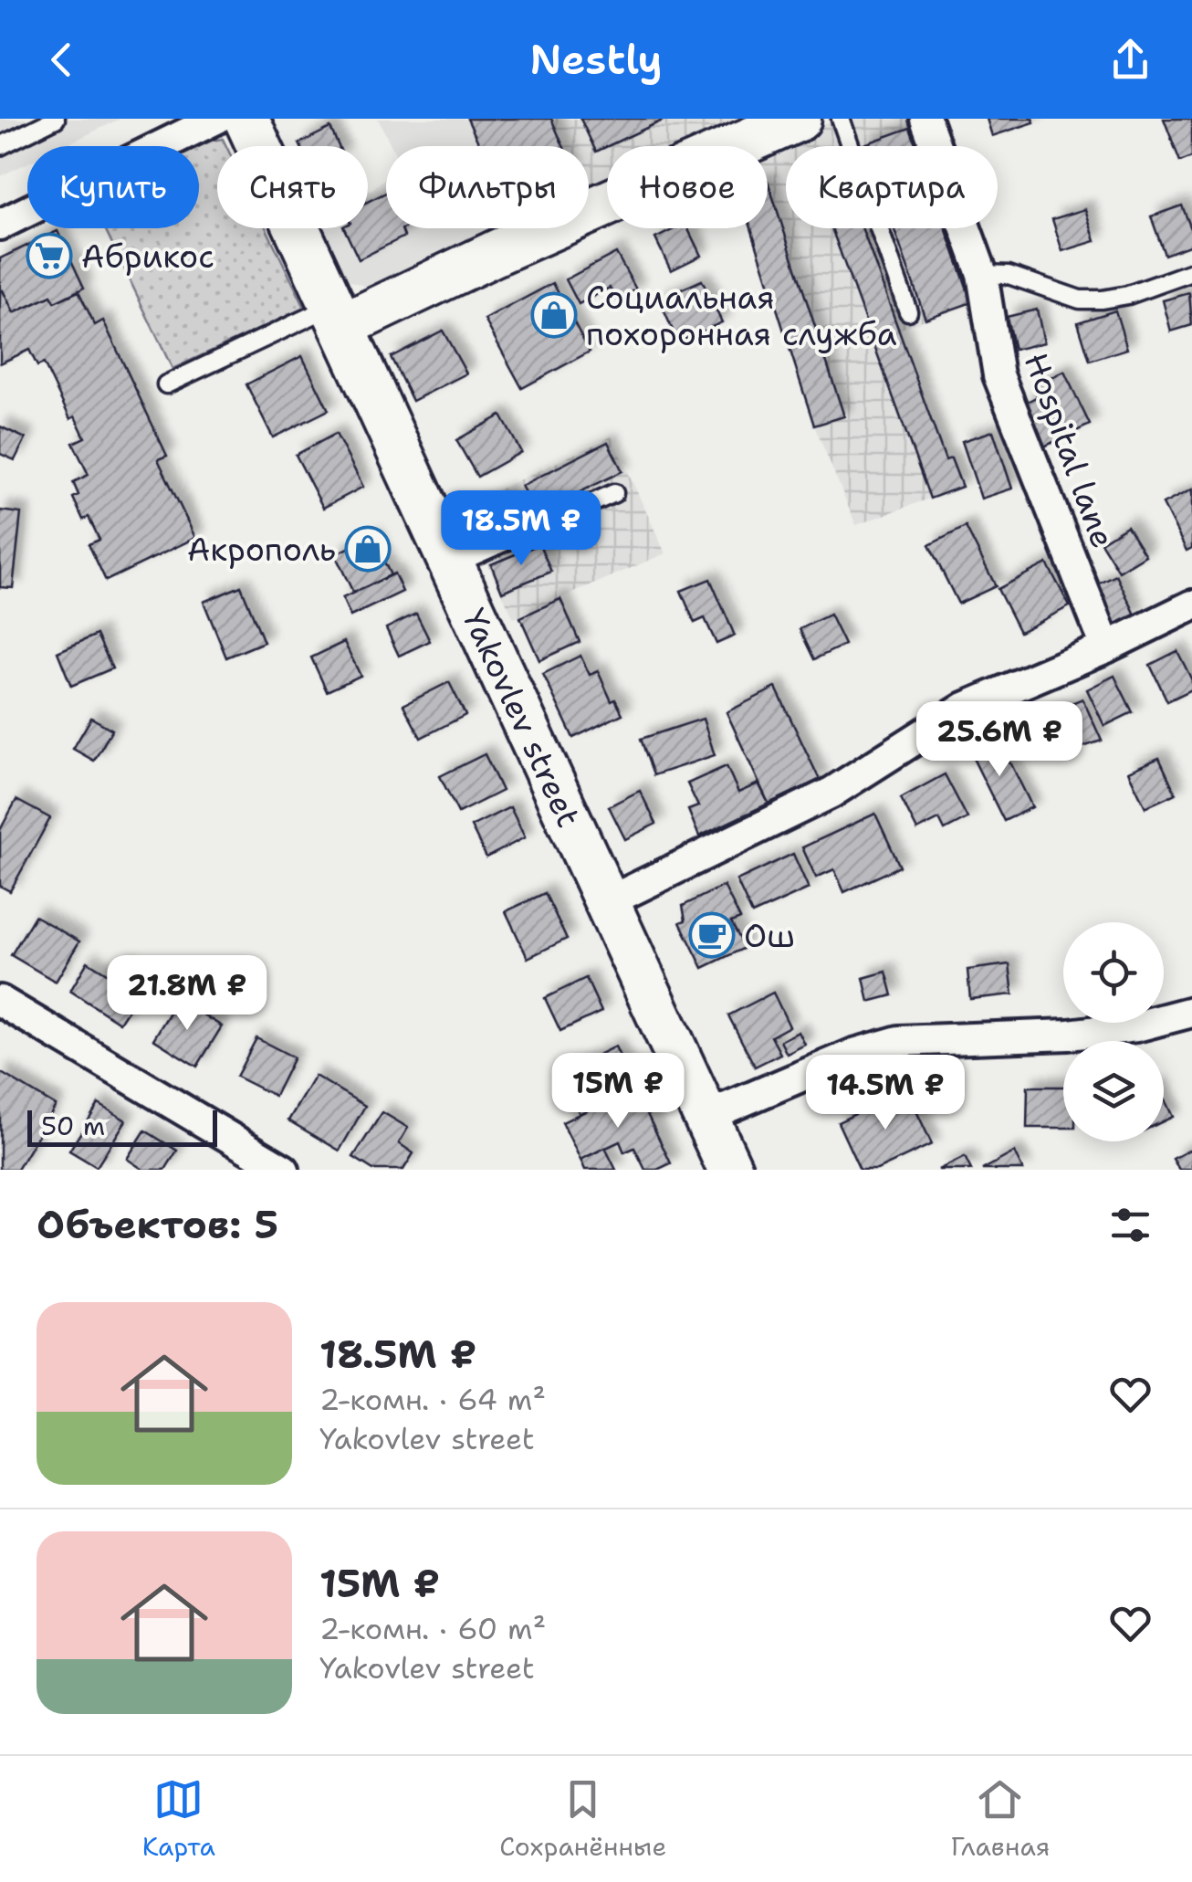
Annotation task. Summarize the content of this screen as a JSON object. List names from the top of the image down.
{
  "streets": {
    "main road": ["Yakovlev street"],
    "street": ["Hospital lane"]
  },
  "places": {
    "supermarket": ["Абрикос"],
    "shop": ["Социальная похоронная служба", "Акрополь"],
    "cafe": ["Ош"]
  },
  "scale_bar": "50 m",
  "page": {
    "header": "Nestly",
    "chip": [
      "Купить",
      "Снять",
      "Фильтры",
      "Новое",
      "Квартира"
    ],
    "price": [
      "18.5M ₽",
      "25.6M ₽",
      "21.8M ₽",
      "15M ₽",
      "14.5M ₽"
    ],
    "scale": "50 m",
    "heading": "Объектов: 5",
    "list": [
      {
        "name": "18.5M ₽",
        "note": "2-комн. · 64 m² · Yakovlev street"
      },
      {
        "name": "15M ₽",
        "note": "2-комн. · 60 m² · Yakovlev street"
      }
    ],
    "tabs": ["Карта", "Сохранённые", "Главная"]
  }
}
